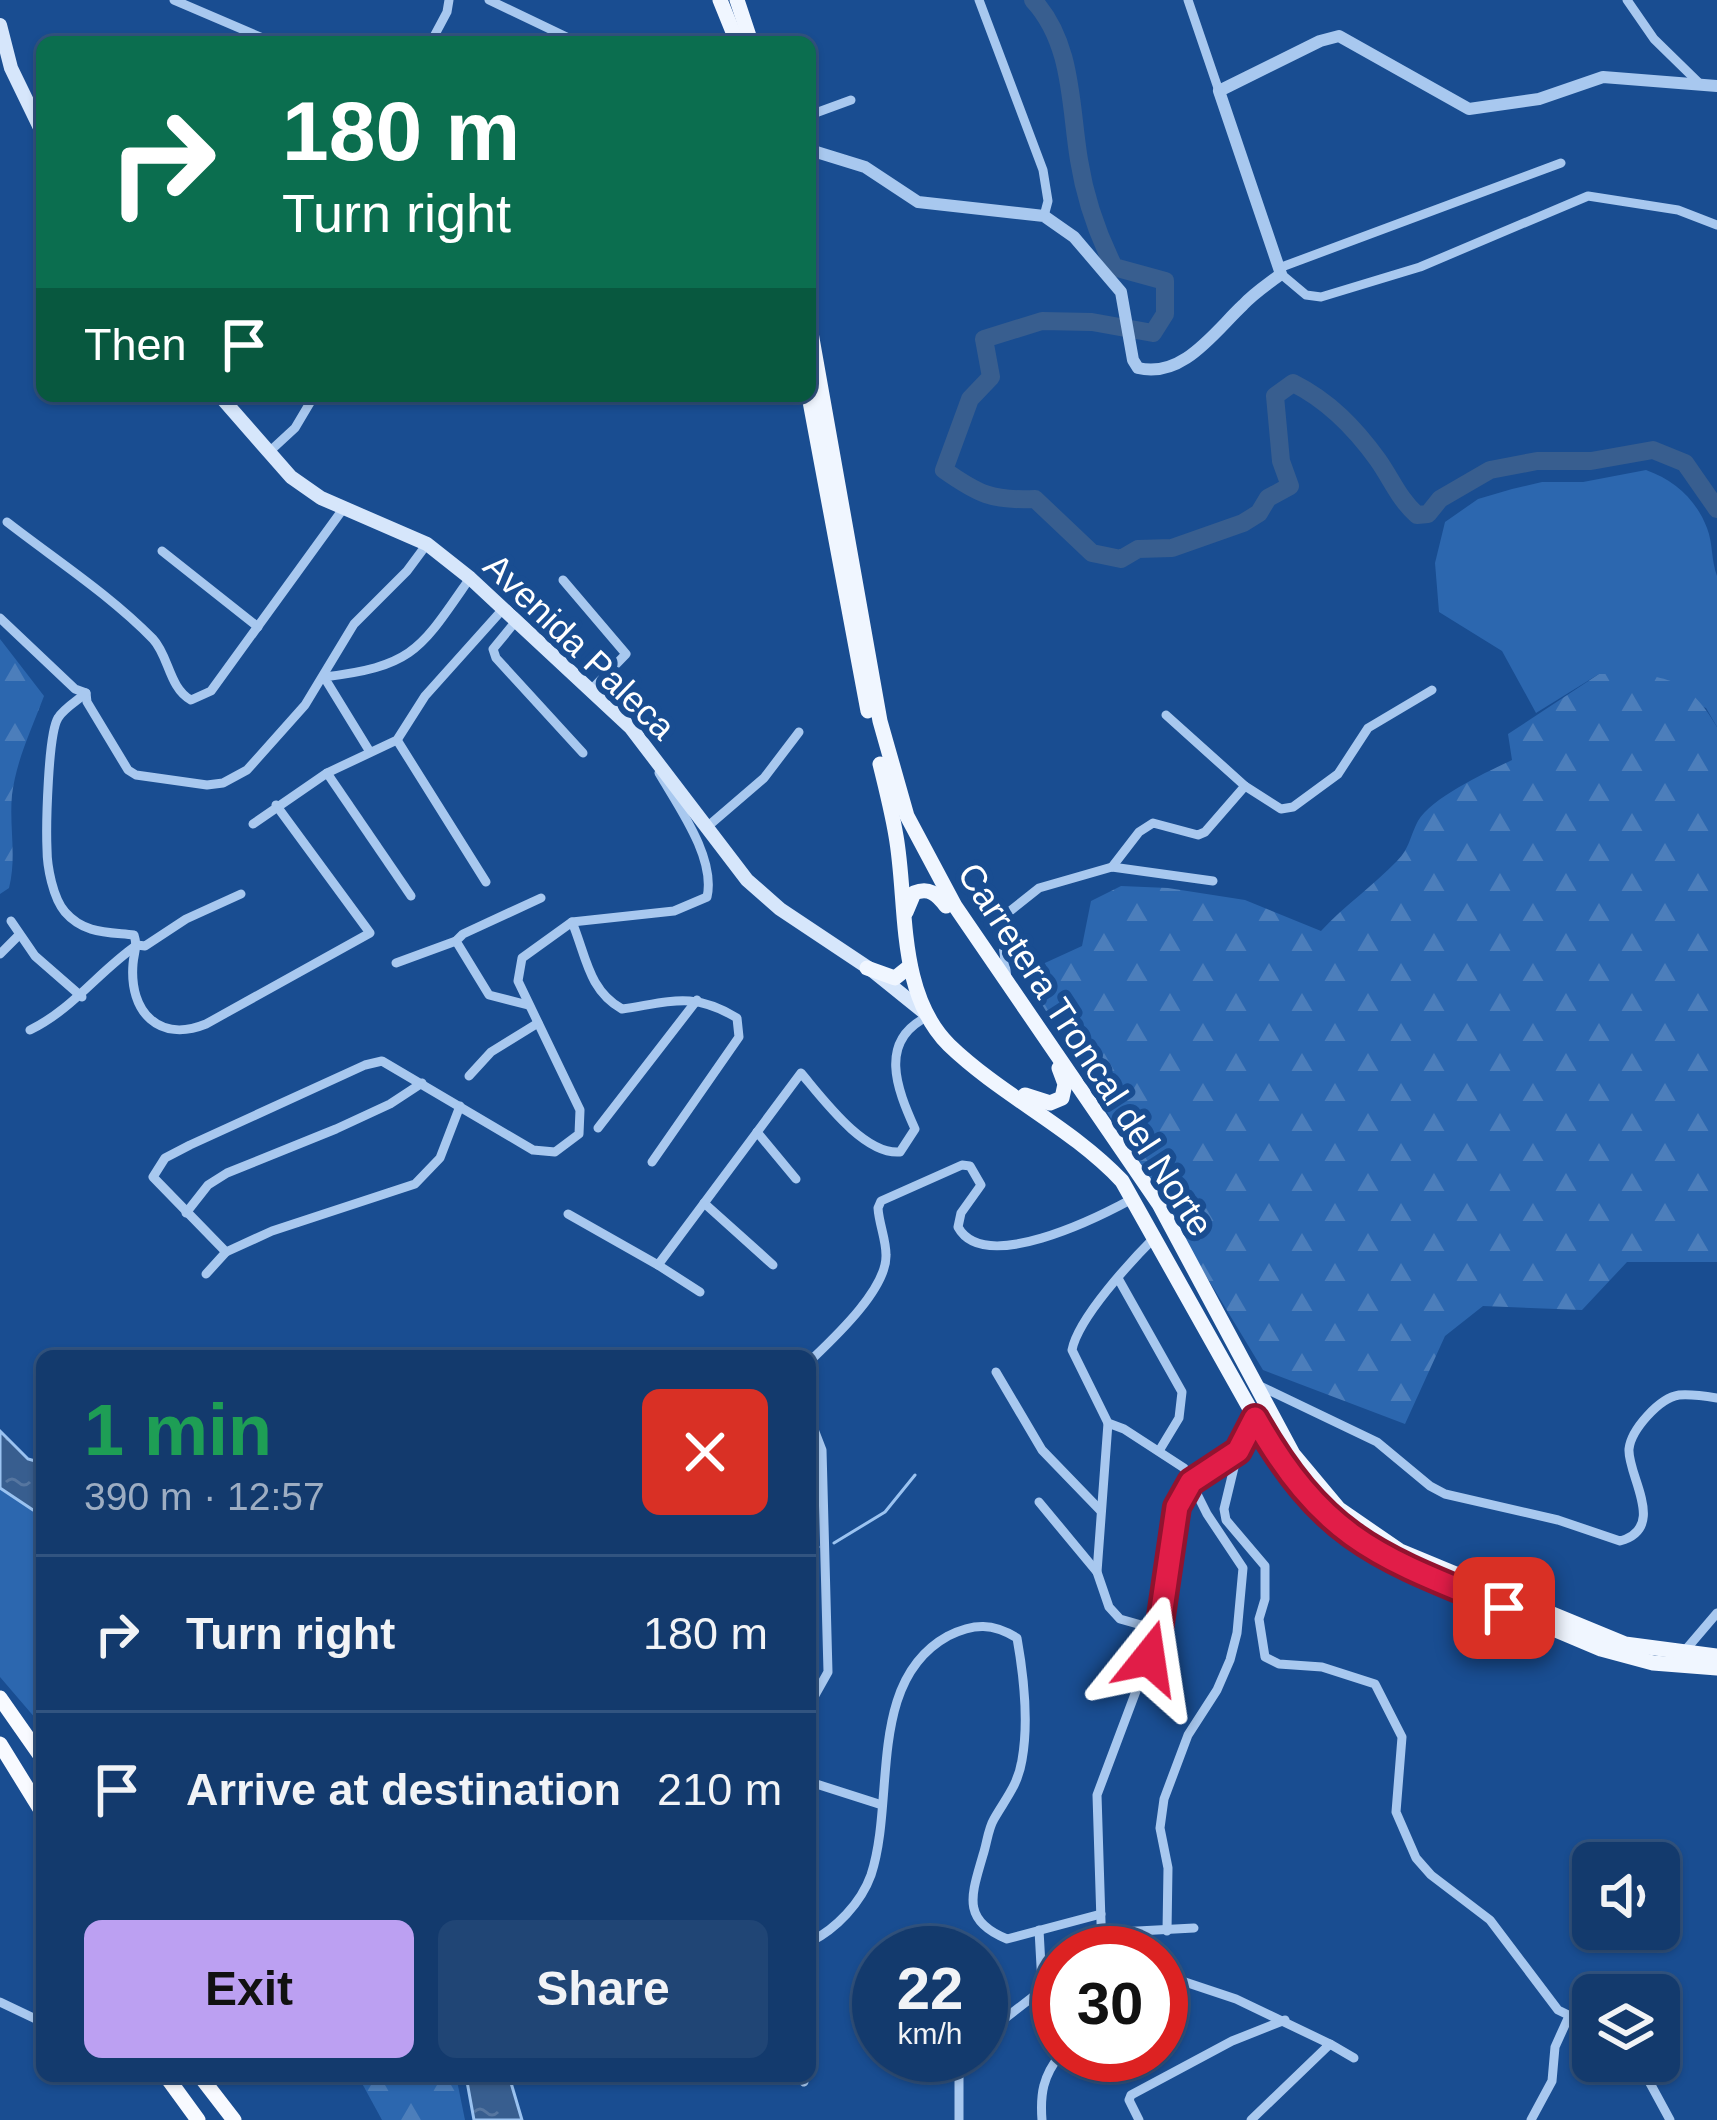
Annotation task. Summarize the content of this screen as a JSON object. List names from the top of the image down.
{
  "streets": {
    "main road": ["Avenida Paleca", "Carretera Troncal del Norte"]
  },
  "crossings": [
    ["Avenida Paleca", "Carretera Troncal del Norte"]
  ],
  "page": {
    "turn": ["180 m", "Turn right"],
    "then": "Then",
    "heading": ["1 min", "390 m · 12:57"],
    "list": [
      {
        "name": "Turn right",
        "value": "180 m"
      },
      {
        "name": "Arrive at destination",
        "value": "210 m"
      }
    ],
    "buttons": ["Exit", "Share"],
    "speed": "22 km/h",
    "limit": "30"
  }
}
